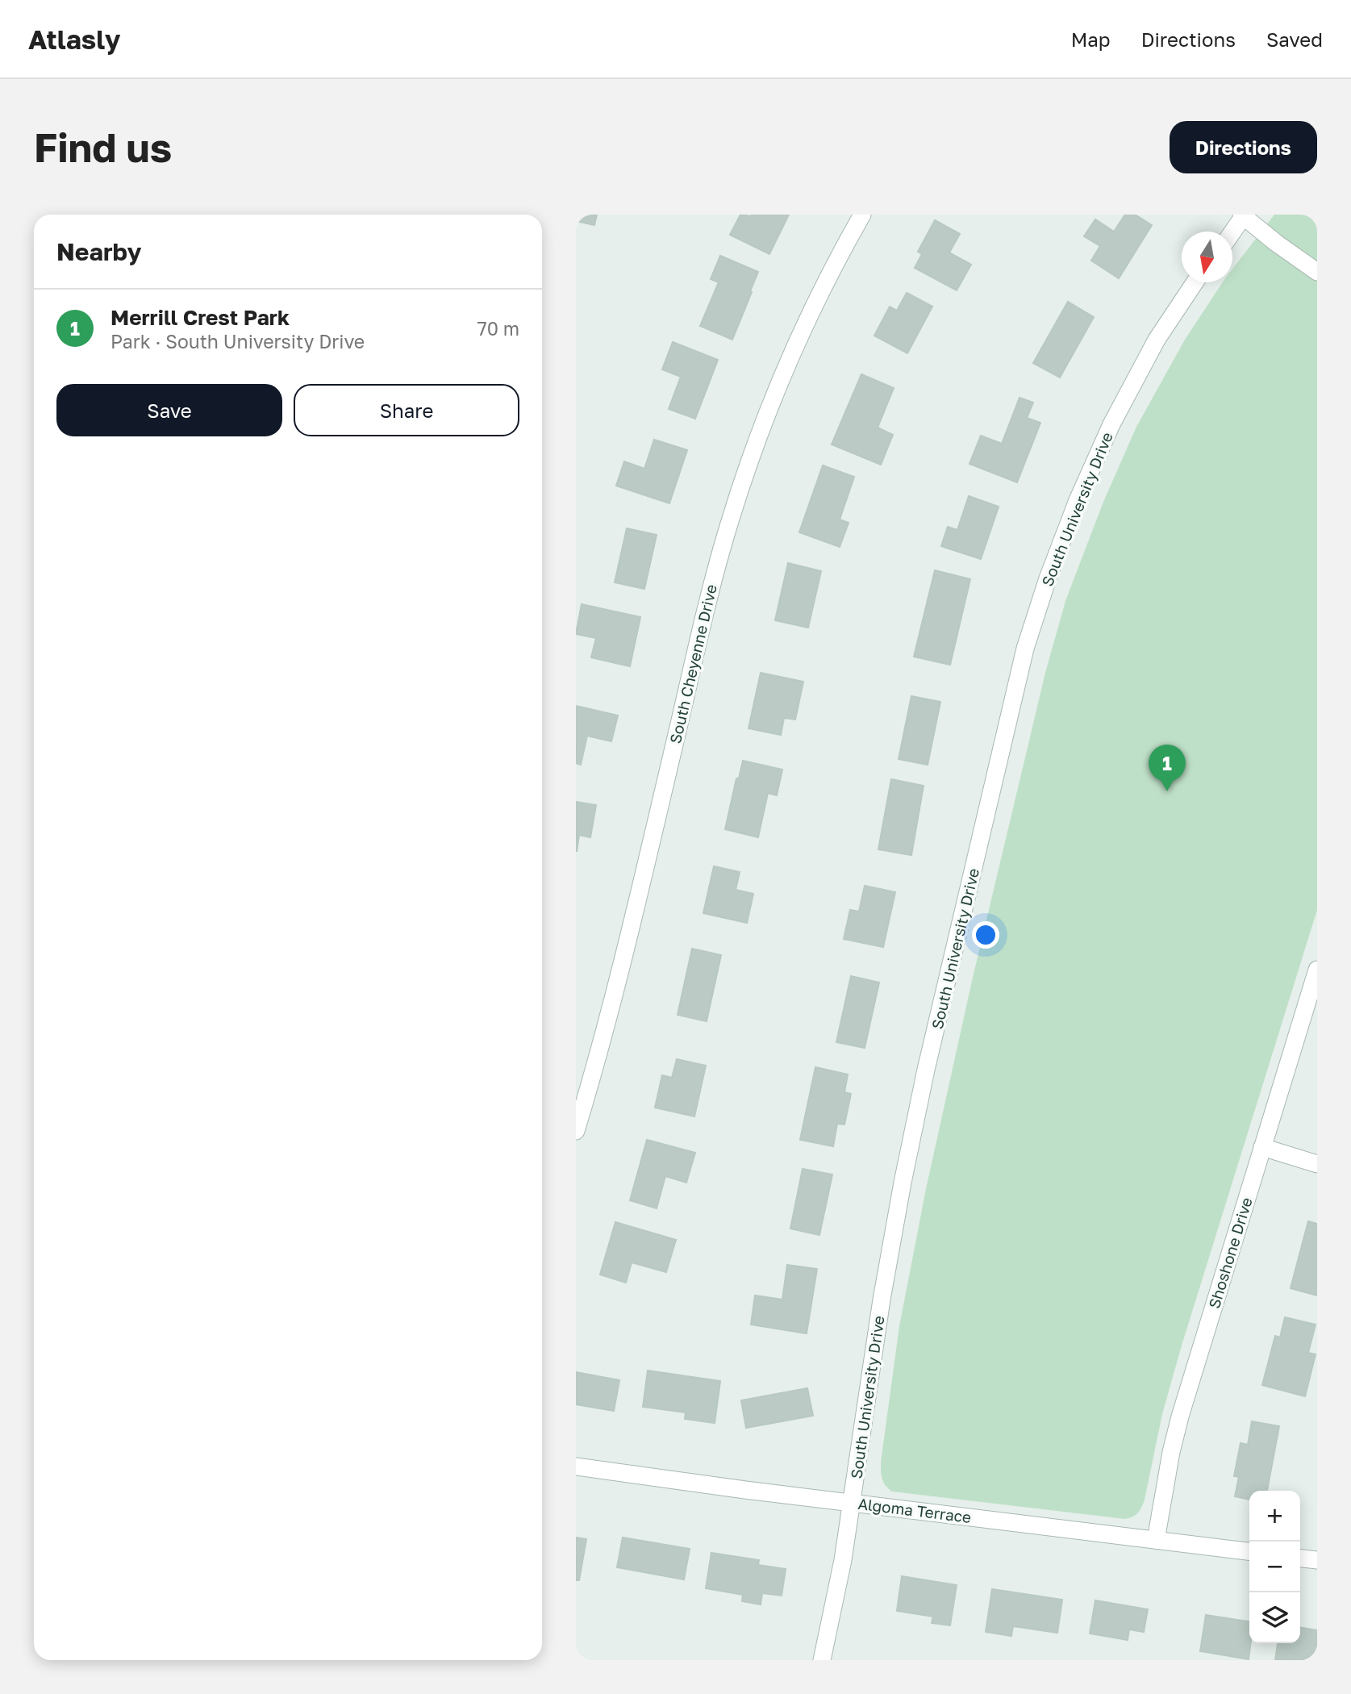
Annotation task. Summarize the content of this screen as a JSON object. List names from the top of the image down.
{
  "streets": {
    "street": [
      "South University Drive",
      "South Cheyenne Drive",
      "Shoshone Drive",
      "Algoma Terrace"
    ]
  },
  "crossings": [
    ["South University Drive", "Algoma Terrace"],
    ["Shoshone Drive", "Algoma Terrace"]
  ],
  "north": "bottom",
  "page": {
    "header": "Atlasly",
    "nav": ["Map", "Directions", "Saved"],
    "buttons": [
      "Directions",
      ["Save", "Share"]
    ],
    "title": "Find us",
    "heading": "Nearby",
    "list": [
      {
        "mark": "1",
        "name": "Merrill Crest Park",
        "note": "Park · South University Drive",
        "value": "70 m"
      }
    ],
    "pins": "1",
    "map_buttons": ["+", "−"]
  }
}
